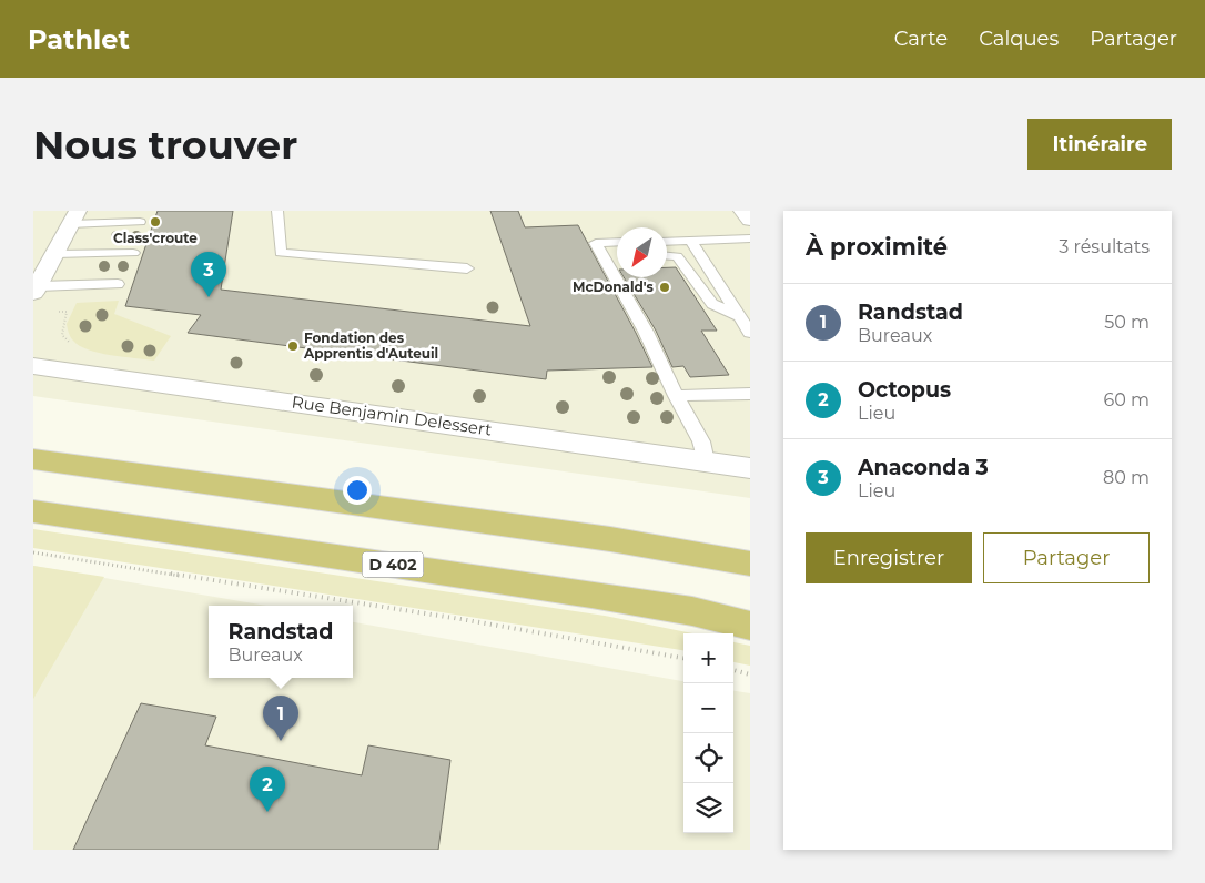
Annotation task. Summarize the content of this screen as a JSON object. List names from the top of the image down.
{
  "streets": {
    "main road": ["D 402"],
    "street": ["Rue Benjamin Delessert"]
  },
  "places": ["Class'croute", "McDonald's", "Fondation des Apprentis d'Auteuil"],
  "north": "bottom left",
  "page": {
    "header": "Pathlet",
    "nav": ["Carte", "Calques", "Partager"],
    "buttons": [
      "Itinéraire",
      ["Enregistrer", "Partager"]
    ],
    "title": "Nous trouver",
    "heading": ["À proximité", "3 résultats"],
    "pins": ["3", "1", "2"],
    "list": [
      {
        "mark": "1",
        "name": "Randstad",
        "note": "Bureaux",
        "value": "50 m"
      },
      {
        "mark": "2",
        "name": "Octopus",
        "note": "Lieu",
        "value": "60 m"
      },
      {
        "mark": "3",
        "name": "Anaconda 3",
        "note": "Lieu",
        "value": "80 m"
      }
    ],
    "popup": ["Randstad", "Bureaux"],
    "map_buttons": ["+", "−"]
  }
}
